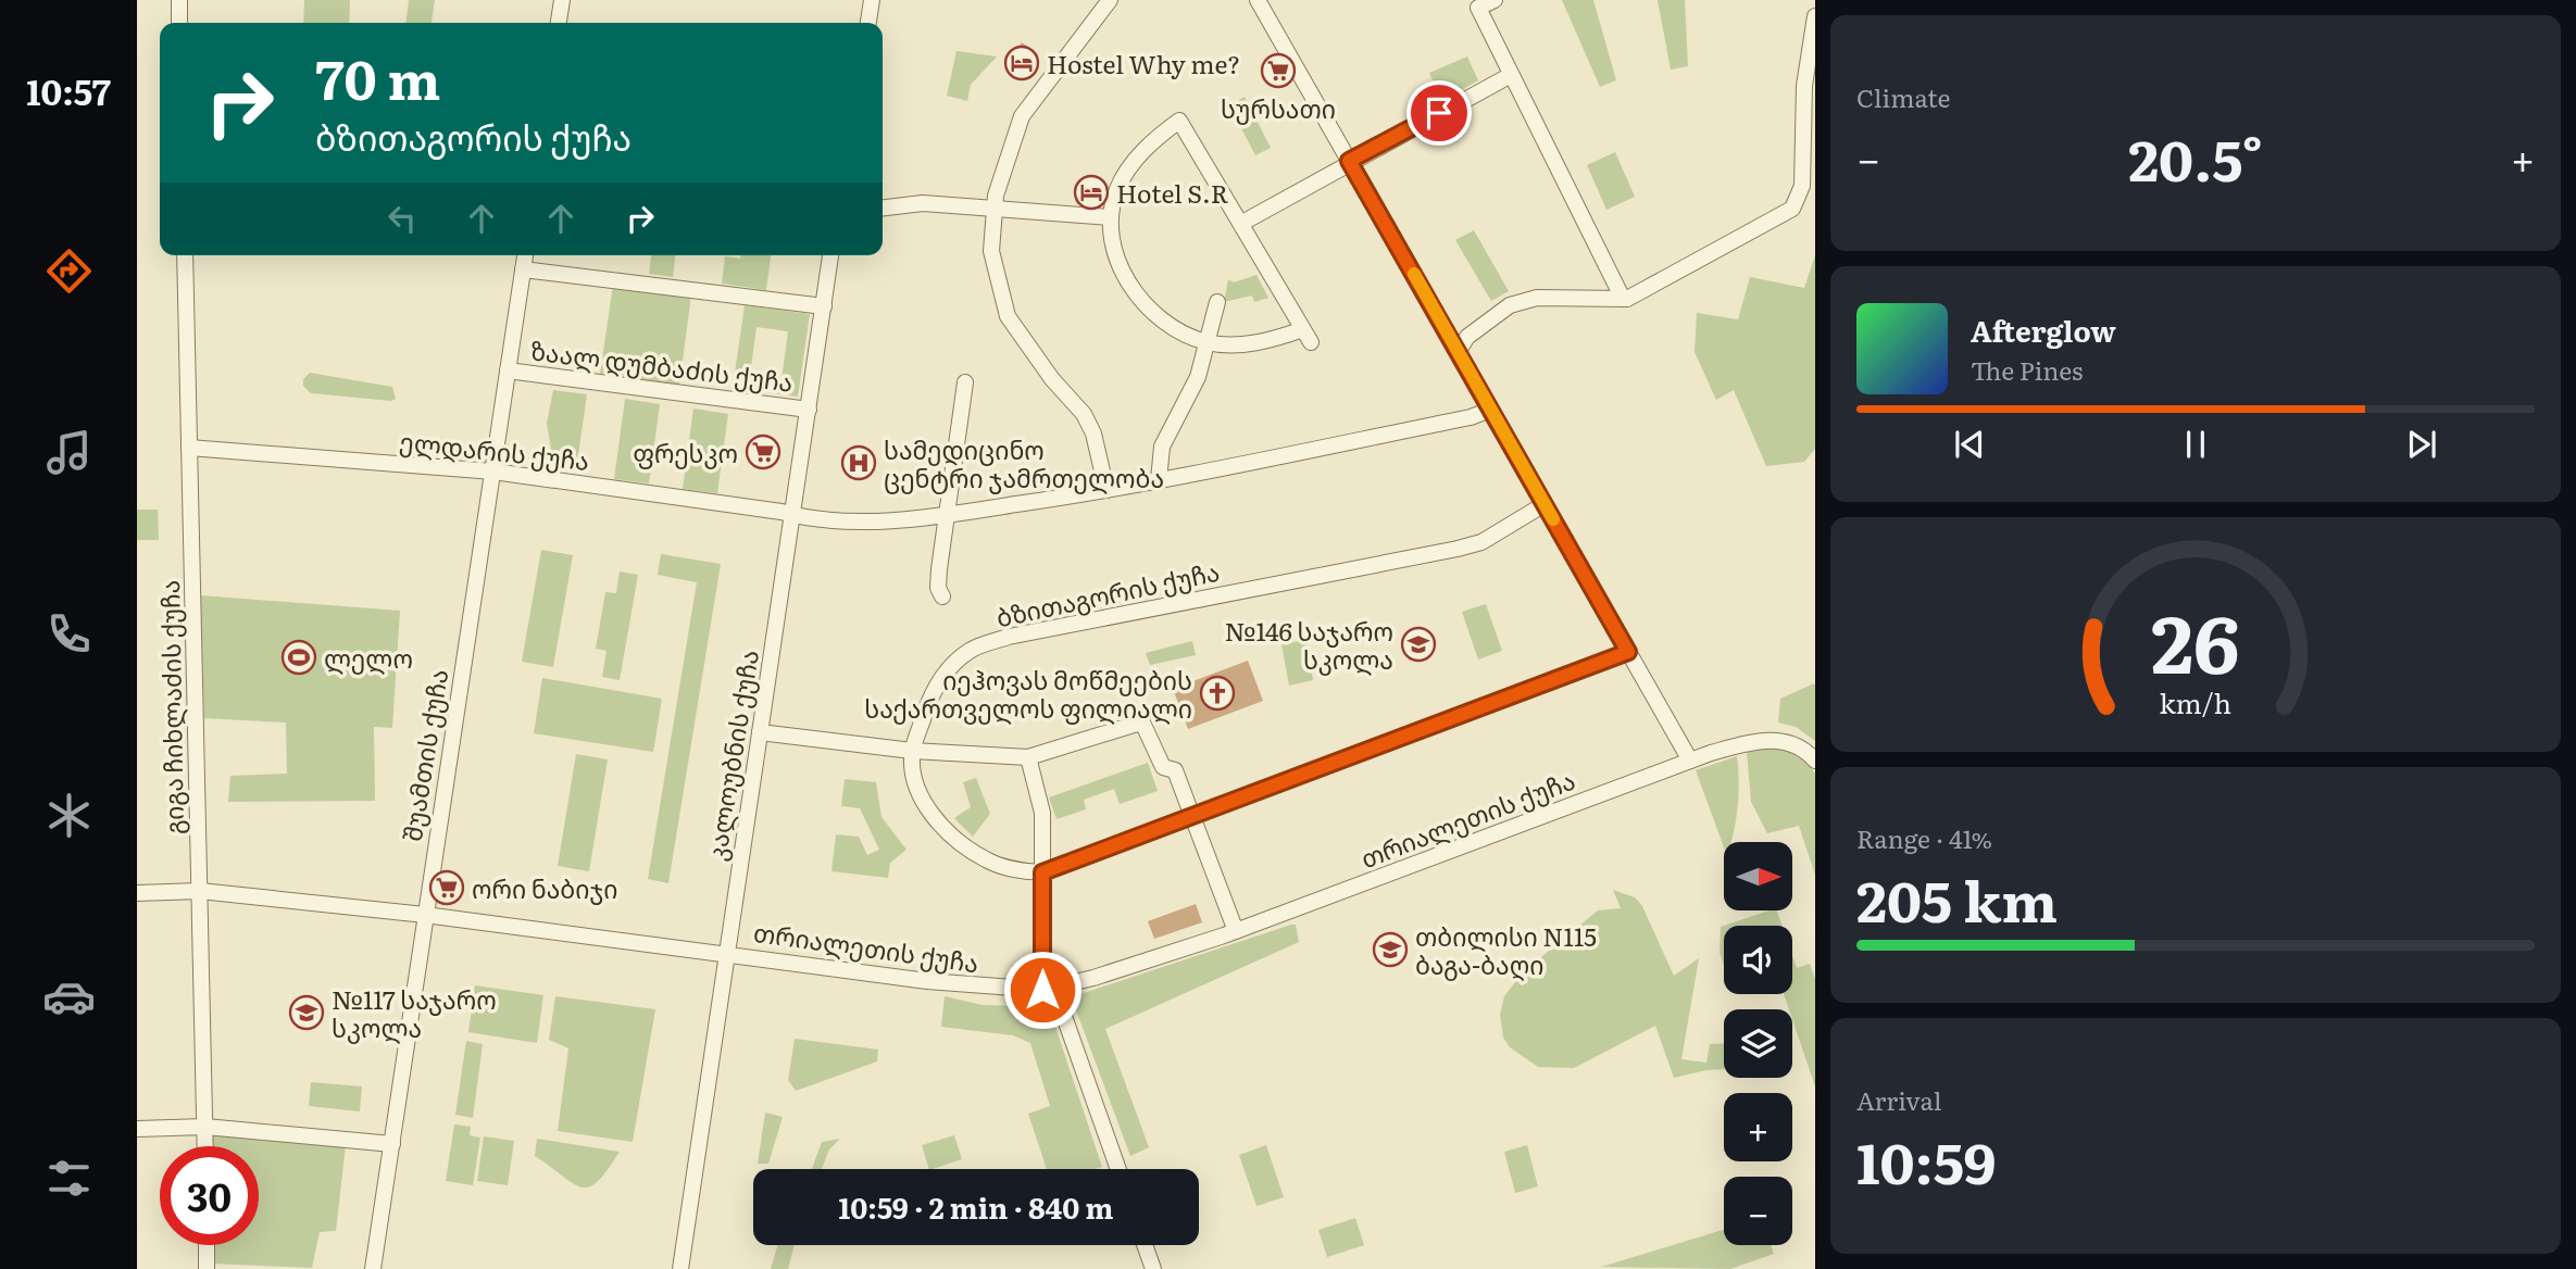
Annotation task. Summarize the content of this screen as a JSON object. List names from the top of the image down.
{
  "streets": {
    "street": [
      "ზაალ დუმბაძის ქუჩა",
      "ელდარის ქუჩა",
      "ბზითაგორის ქუჩა",
      "გიგა ჩიხლაძის ქუჩა",
      "შუამთის ქუჩა",
      "კალოუბნის ქუჩა",
      "თრიალეთის ქუჩა"
    ]
  },
  "crossings": [
    ["ზაალ დუმბაძის ქუჩა", "შუამთის ქუჩა"],
    ["ზაალ დუმბაძის ქუჩა", "კალოუბნის ქუჩა"],
    ["ელდარის ქუჩა", "გიგა ჩიხლაძის ქუჩა"],
    ["ელდარის ქუჩა", "შუამთის ქუჩა"],
    ["ელდარის ქუჩა", "კალოუბნის ქუჩა"],
    ["გიგა ჩიხლაძის ქუჩა", "თრიალეთის ქუჩა"],
    ["შუამთის ქუჩა", "თრიალეთის ქუჩა"],
    ["კალოუბნის ქუჩა", "თრიალეთის ქუჩა"]
  ],
  "places": {
    "hotel": ["Hostel Why me?", "Hotel S.R"],
    "supermarket": ["სურსათი", "ფრესკო", "ორი ნაბიჯი"],
    "hospital": ["სამედიცინო ცენტრი ჯამრთელობა"],
    "school or university": ["№146 საჯარო სკოლა", "თბილისი N115 ბაგა-ბაღი", "№117 საჯარო სკოლა"],
    "sports": ["ლელო"],
    "church": ["იეჰოვას მოწმეების საქართველოს ფილიალი"]
  },
  "north": "right",
  "page": {
    "tabs": "10:57",
    "tile": [
      "Climate",
      ["Range · 41%", "205 km"],
      ["Arrival", "10:59"]
    ],
    "turn": ["70 m", "ბზითაგორის ქუჩა"],
    "heat": ["−", "20.5°", "+"],
    "song": ["Afterglow", "The Pines"],
    "map_buttons": ["+", "−"],
    "limit": "30",
    "trip": "10:59 · 2 min · 840 m",
    "gauge": ["26", "km/h"]
  }
}
